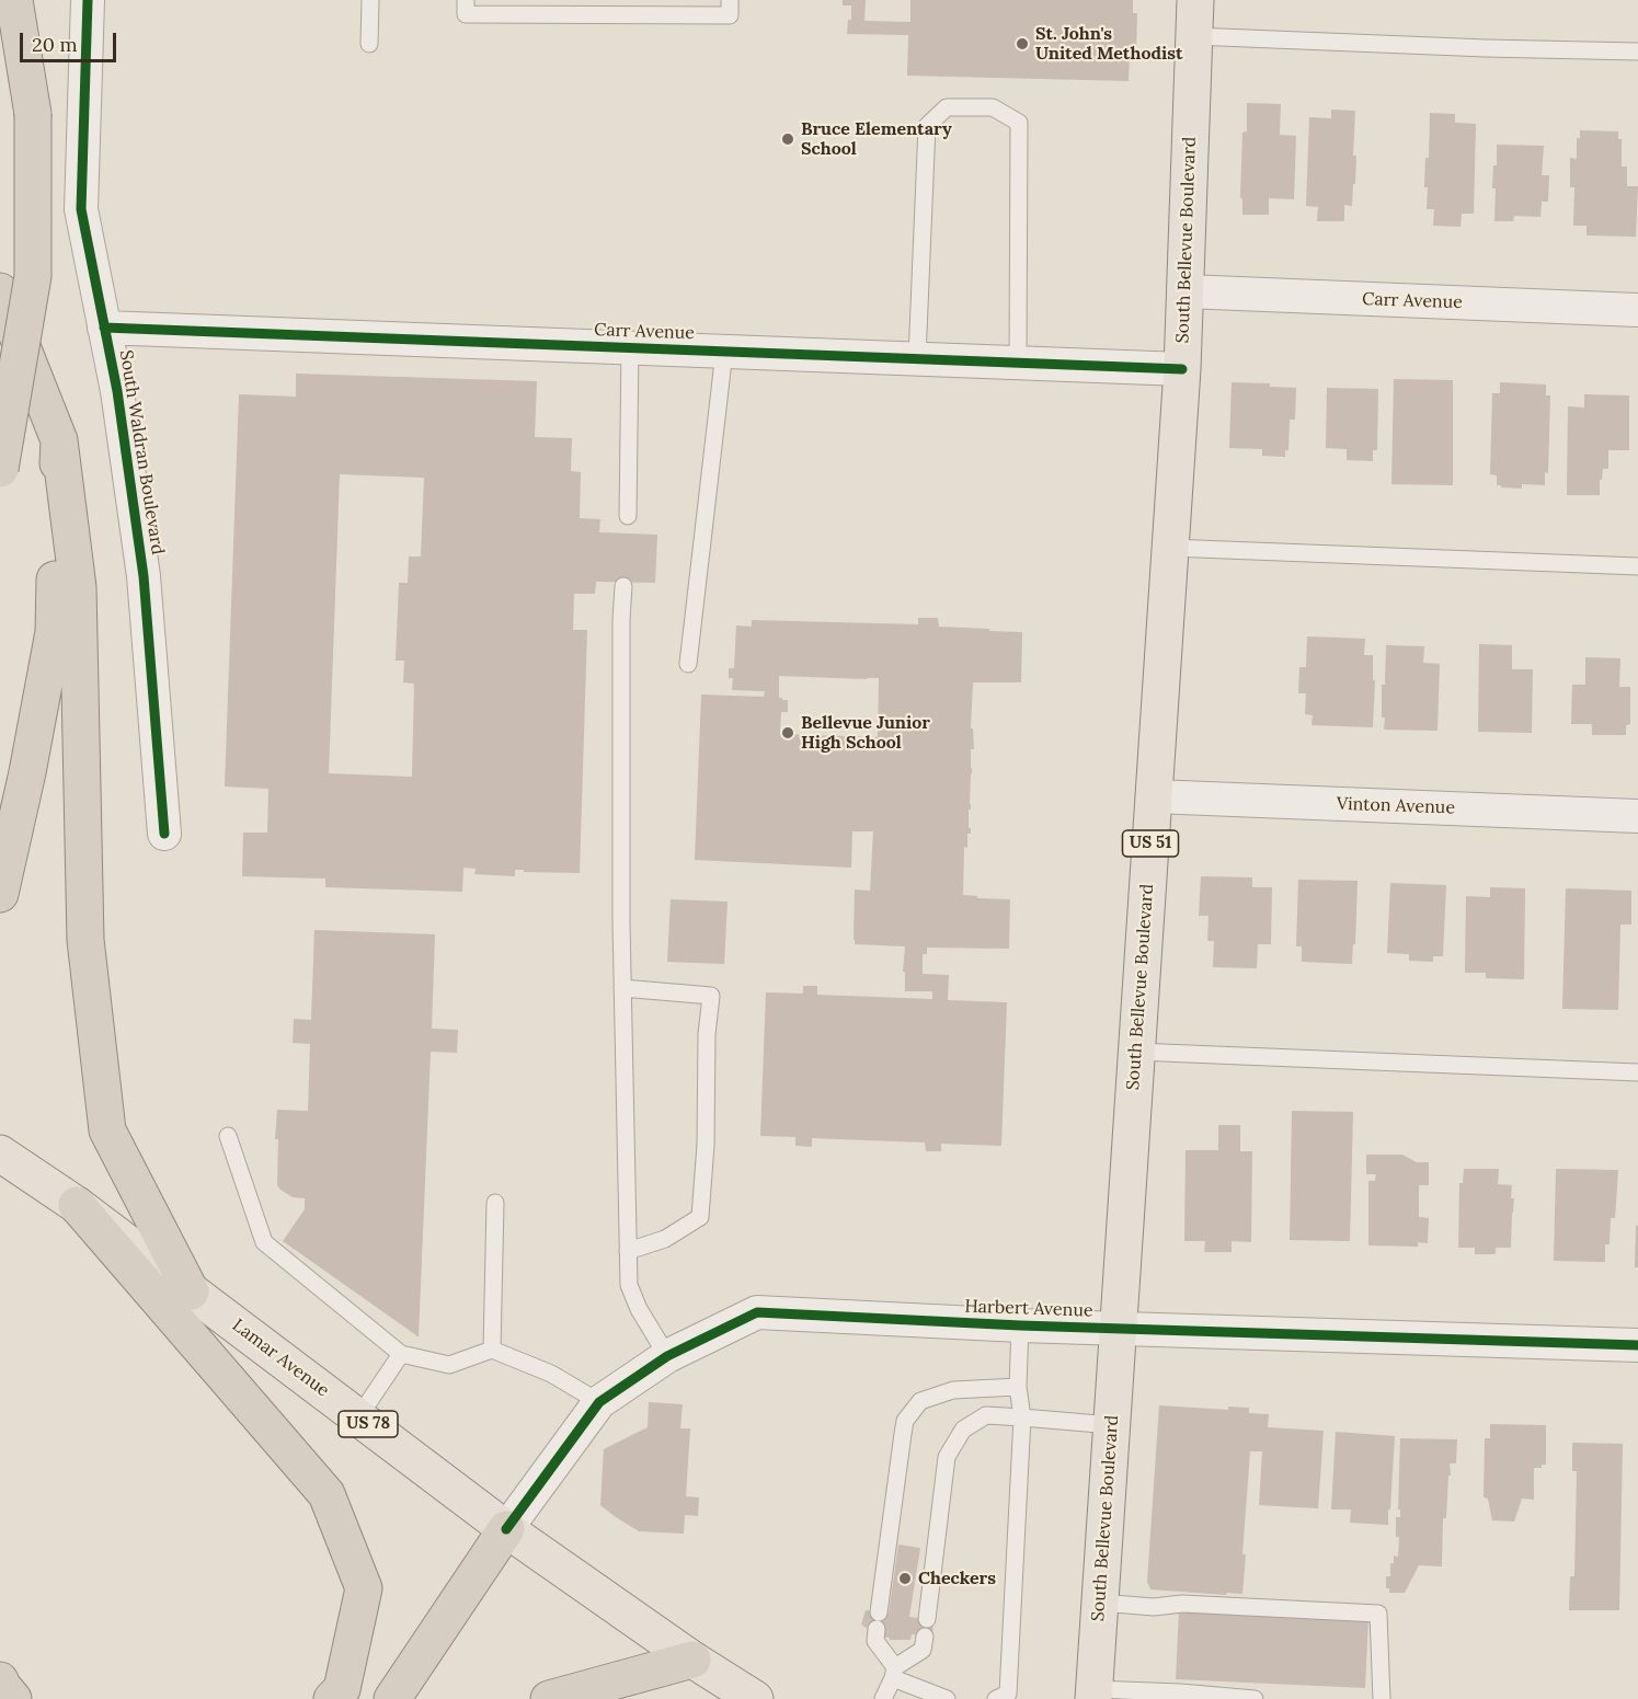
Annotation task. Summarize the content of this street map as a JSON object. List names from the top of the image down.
{
  "streets": {
    "main road": [
      "South Bellevue Boulevard",
      "US 51",
      "Lamar Avenue",
      "US 78"
    ],
    "street": [
      "Carr Avenue",
      "South Waldran Boulevard",
      "Vinton Avenue",
      "Harbert Avenue"
    ]
  },
  "crossings": [
    ["South Bellevue Boulevard", "Carr Avenue"],
    ["South Bellevue Boulevard", "Vinton Avenue"],
    ["South Bellevue Boulevard", "Harbert Avenue"],
    ["Carr Avenue", "South Waldran Boulevard"],
    ["Harbert Avenue", "Lamar Avenue"]
  ],
  "places": [
    "St. John's United Methodist",
    "Bruce Elementary School",
    "Bellevue Junior High School",
    "Checkers"
  ],
  "scale_bar": "20 m"
}
